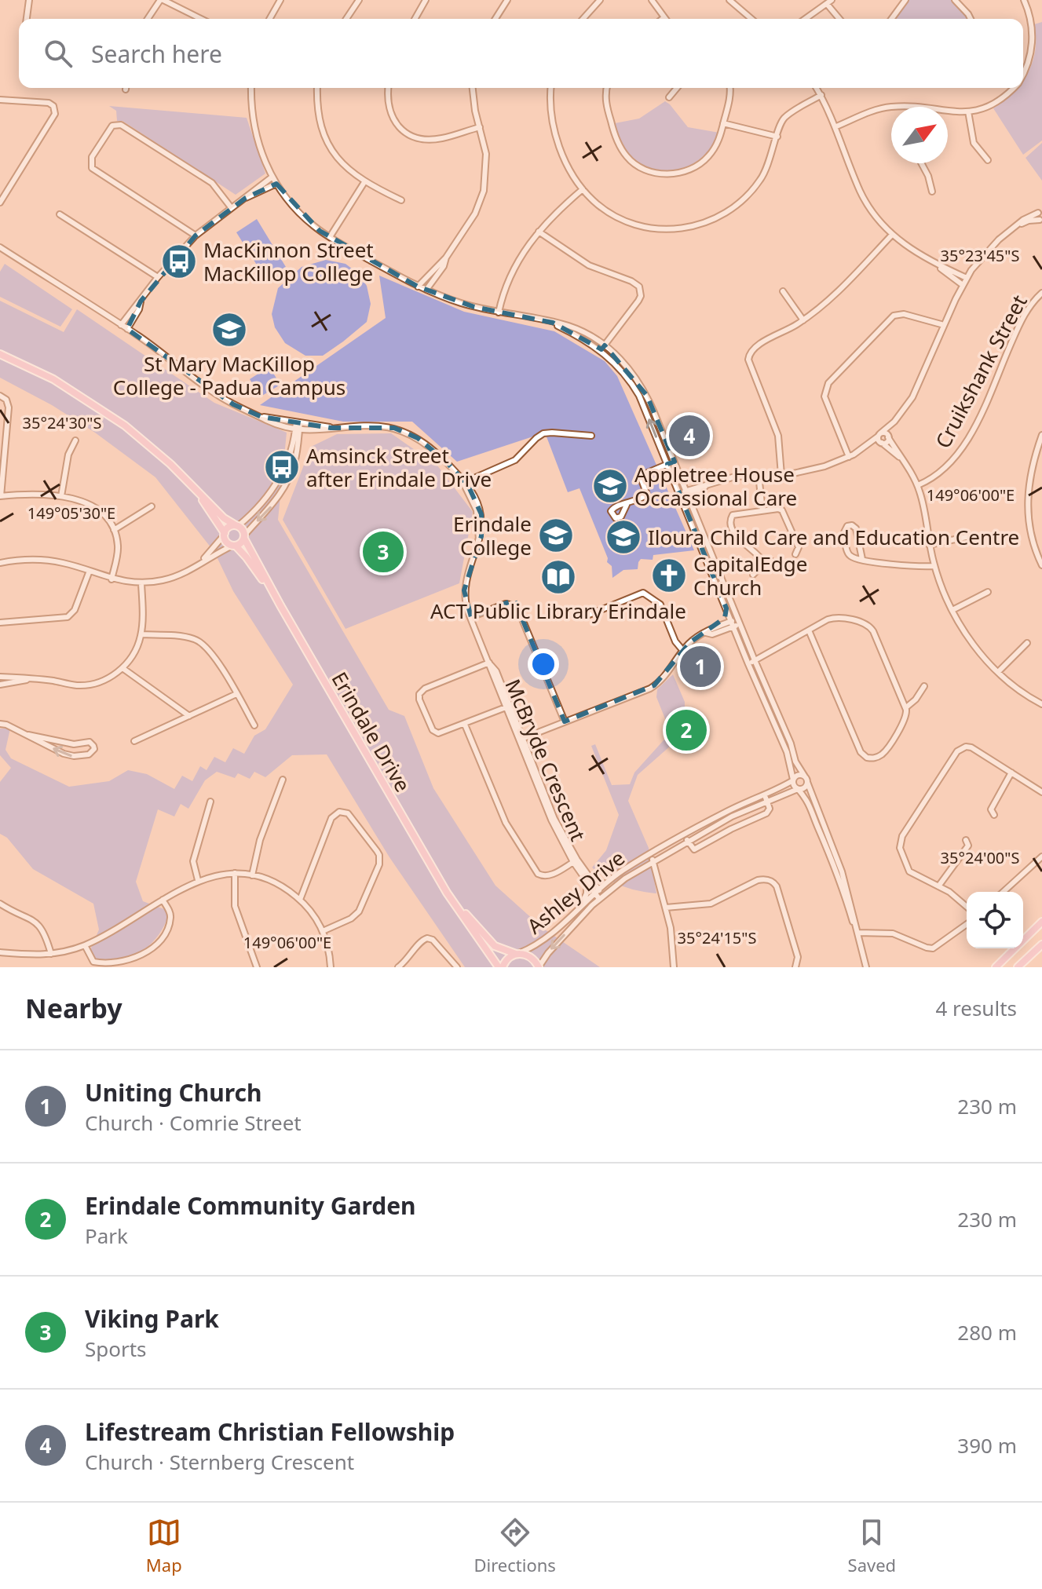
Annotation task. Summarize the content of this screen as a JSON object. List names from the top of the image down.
{
  "streets": {
    "main road": ["Erindale Drive"],
    "street": ["Cruikshank Street", "McBryde Crescent", "Ashley Drive"]
  },
  "crossings": [
    ["Erindale Drive", "Ashley Drive"],
    ["McBryde Crescent", "Ashley Drive"]
  ],
  "places": {
    "bus stop": ["MacKinnon Street MacKillop College", "Amsinck Street after Erindale Drive"],
    "school or university": [
      "St Mary MacKillop College - Padua Campus",
      "Appletree House Occassional Care",
      "Erindale College",
      "Iloura Child Care and Education Centre"
    ],
    "church": ["CapitalEdge Church"],
    "library": ["ACT Public Library Erindale"]
  },
  "north": "top right",
  "page": {
    "search": "Search here",
    "pins": [
      "4",
      "3",
      "1",
      "2"
    ],
    "heading": ["Nearby", "4 results"],
    "list": [
      {
        "mark": "1",
        "name": "Uniting Church",
        "note": "Church · Comrie Street",
        "value": "230 m"
      },
      {
        "mark": "2",
        "name": "Erindale Community Garden",
        "note": "Park",
        "value": "230 m"
      },
      {
        "mark": "3",
        "name": "Viking Park",
        "note": "Sports",
        "value": "280 m"
      },
      {
        "mark": "4",
        "name": "Lifestream Christian Fellowship",
        "note": "Church · Sternberg Crescent",
        "value": "390 m"
      }
    ],
    "nav": ["Map", "Directions", "Saved"]
  },
  "coordinates": [
    "35°23'45\"S",
    "35°24'30\"S",
    "149°06'00\"E",
    "149°05'30\"E",
    "35°24'00\"S",
    "35°24'15\"S"
  ]
}
